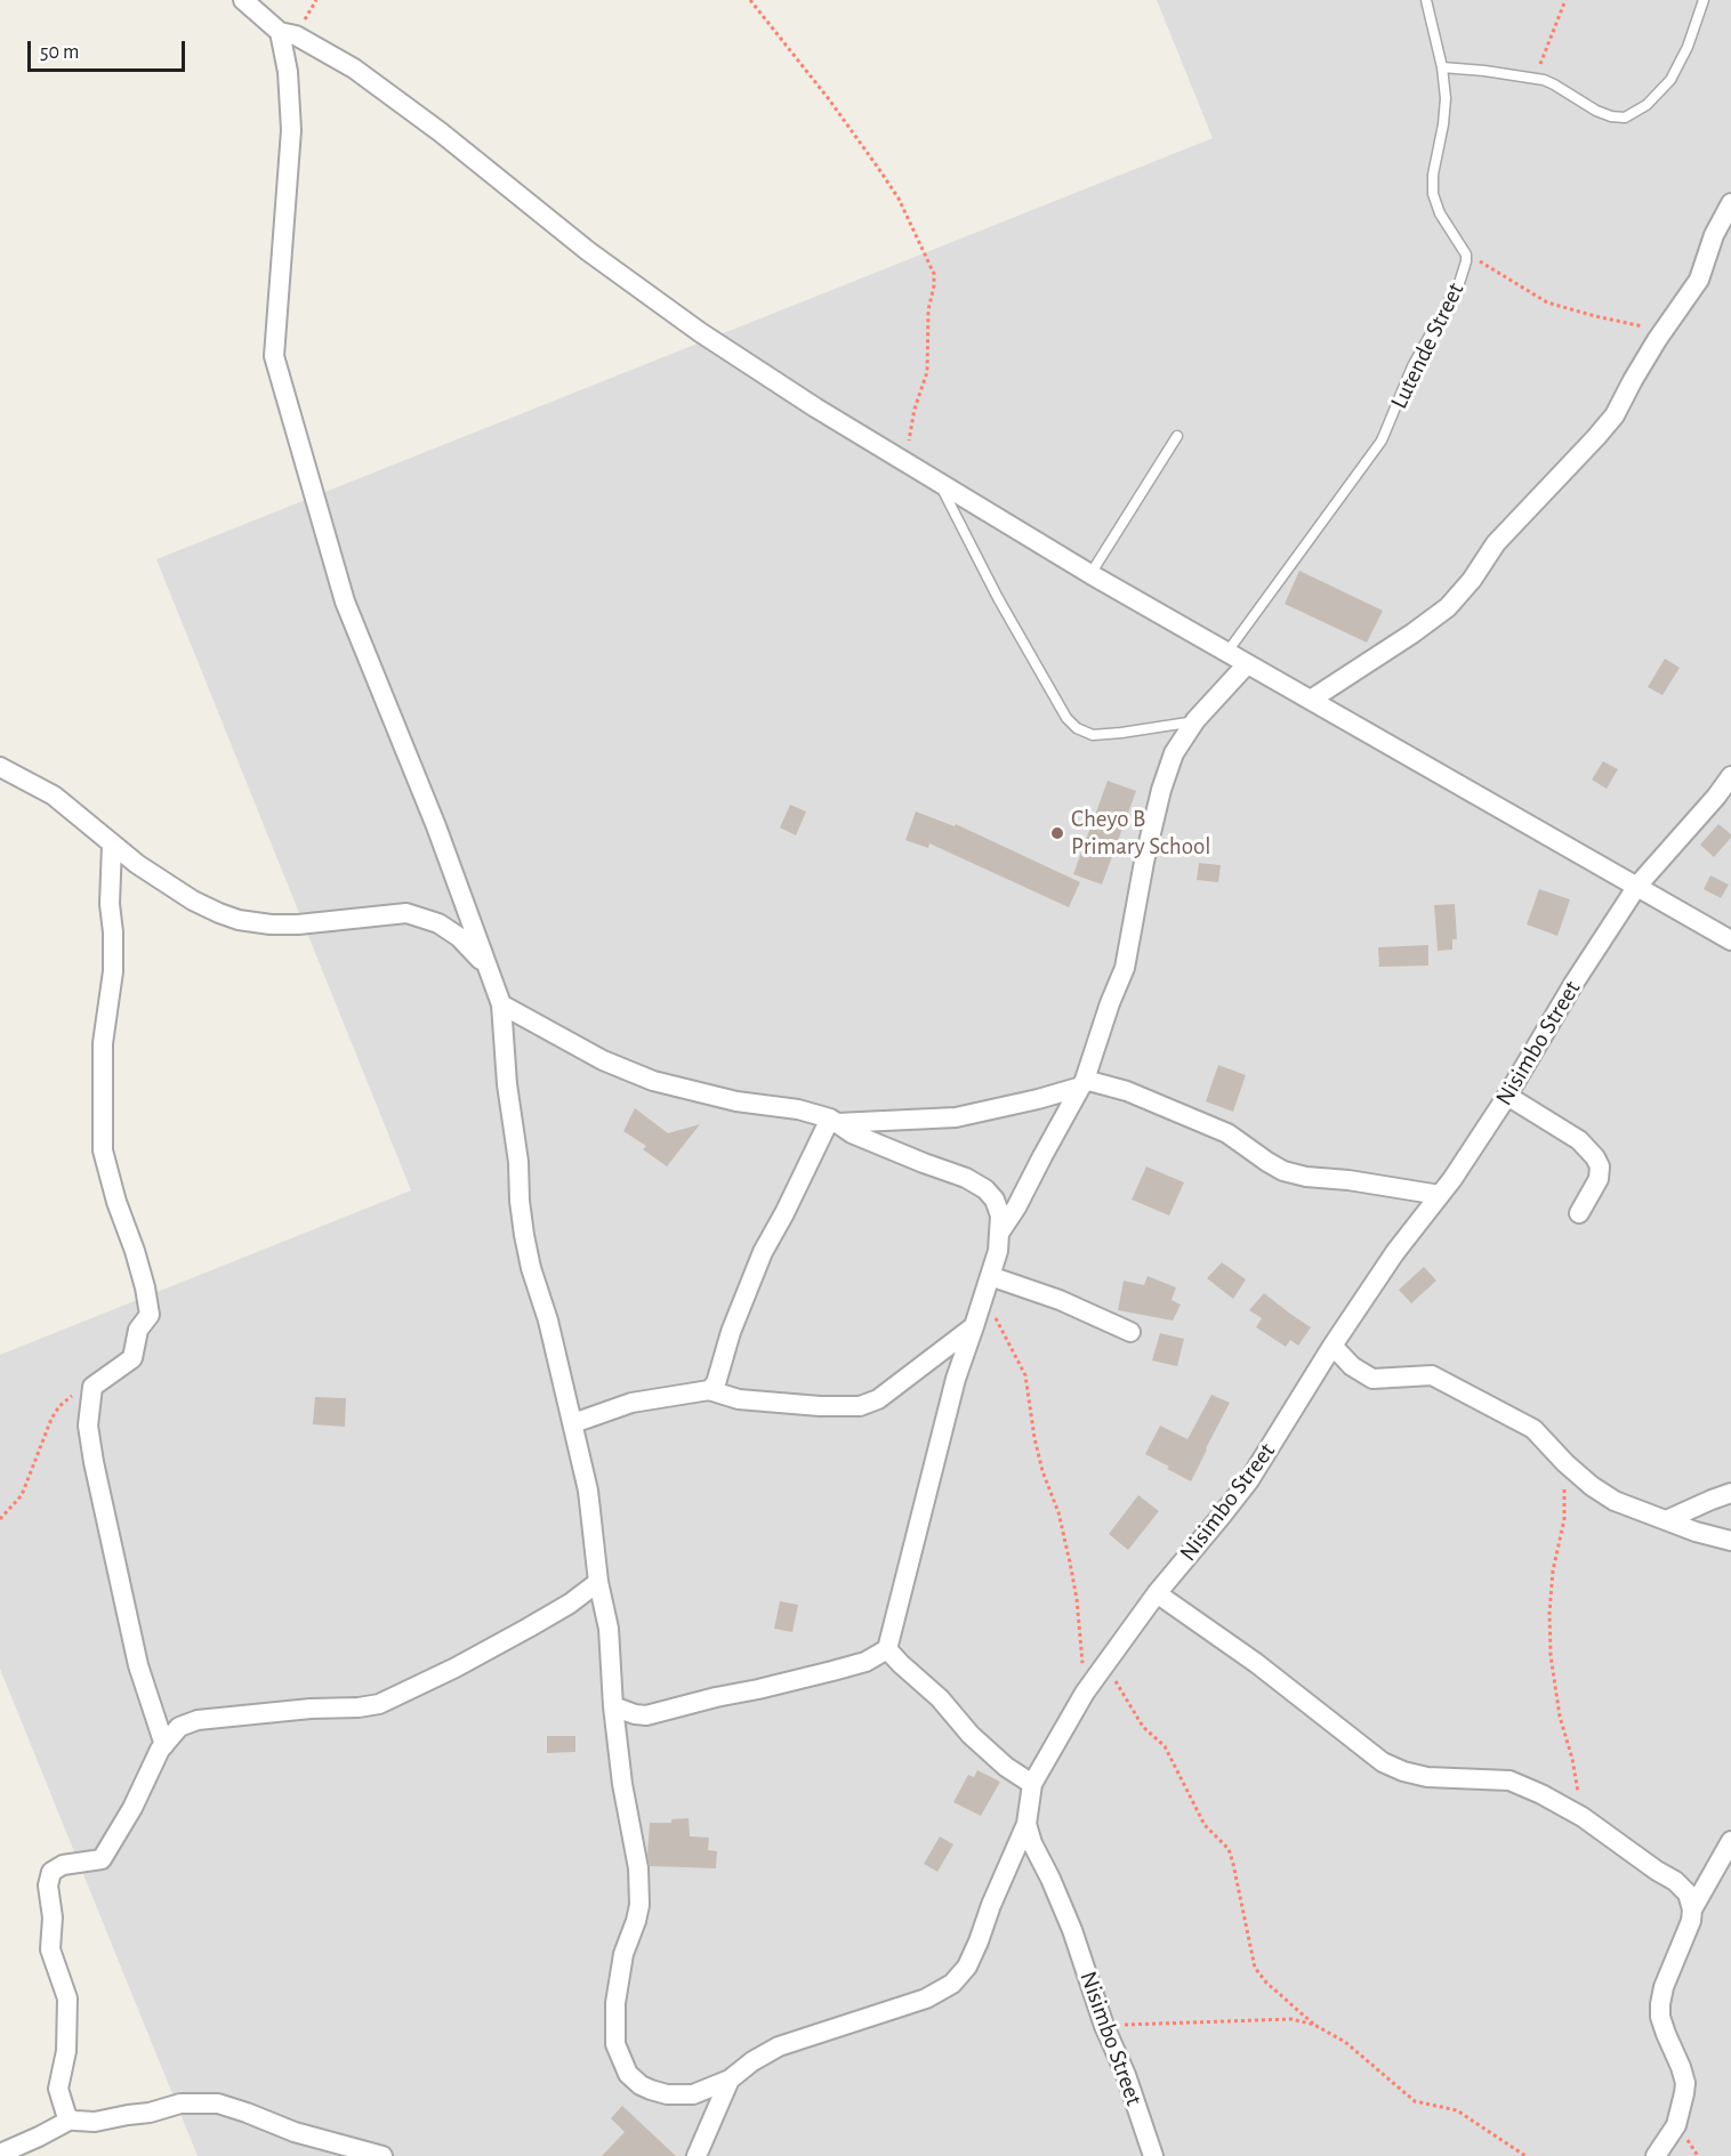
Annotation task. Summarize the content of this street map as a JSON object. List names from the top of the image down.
{
  "streets": {
    "street": ["Nisimbo Street"],
    "lane": ["Lutende Street"]
  },
  "places": ["Cheyo B Primary School"],
  "scale_bar": "50 m"
}
